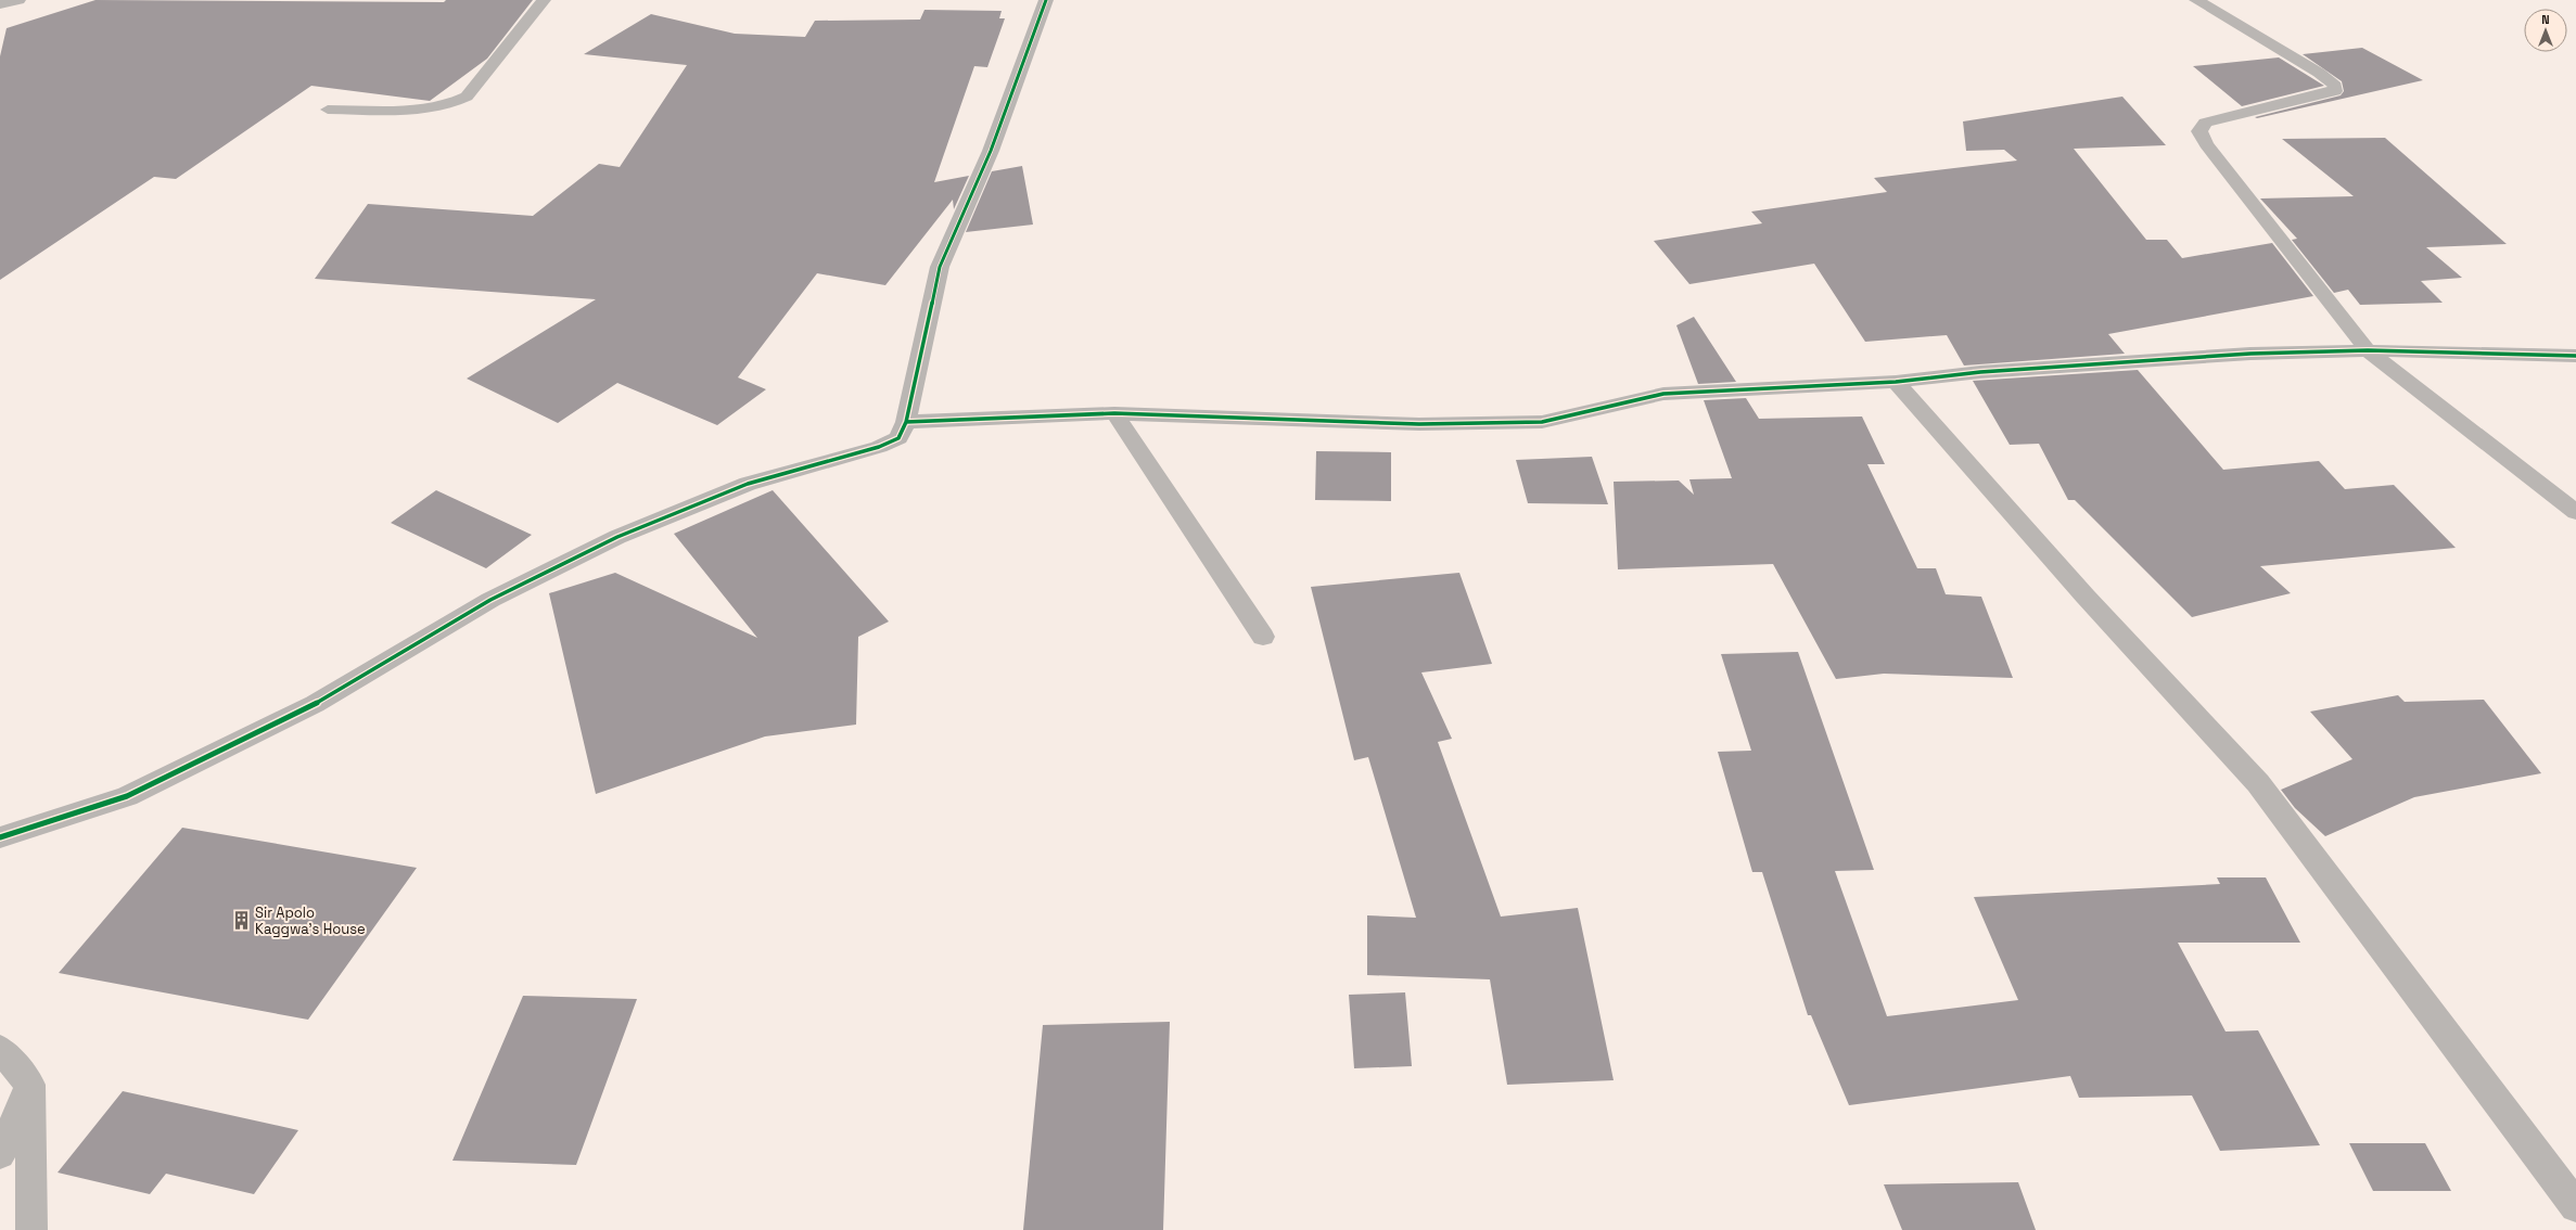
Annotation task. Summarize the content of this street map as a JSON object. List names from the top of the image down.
{
  "places": {
    "building": ["Sir Apolo Kaggwa's House"]
  },
  "north": "top"
}
